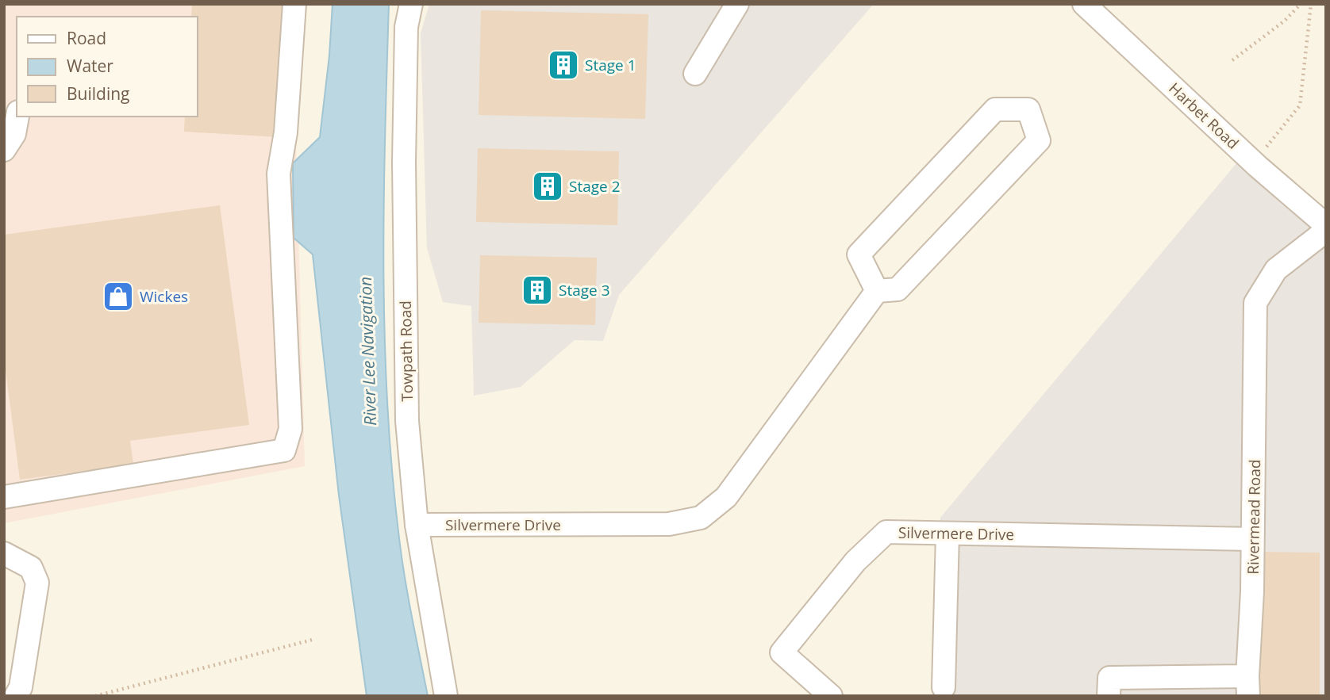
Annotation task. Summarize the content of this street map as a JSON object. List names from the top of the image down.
{
  "streets": {
    "street": [
      "Harbet Road",
      "Towpath Road",
      "Rivermead Road",
      "Silvermere Drive"
    ]
  },
  "crossings": [
    ["Towpath Road", "Silvermere Drive"],
    ["Rivermead Road", "Silvermere Drive"]
  ],
  "water": ["River Lee Navigation"],
  "places": {
    "building": ["Stage 1", "Stage 2", "Stage 3"],
    "shop": ["Wickes"]
  },
  "legend": ["Road", "Water", "Building"]
}
